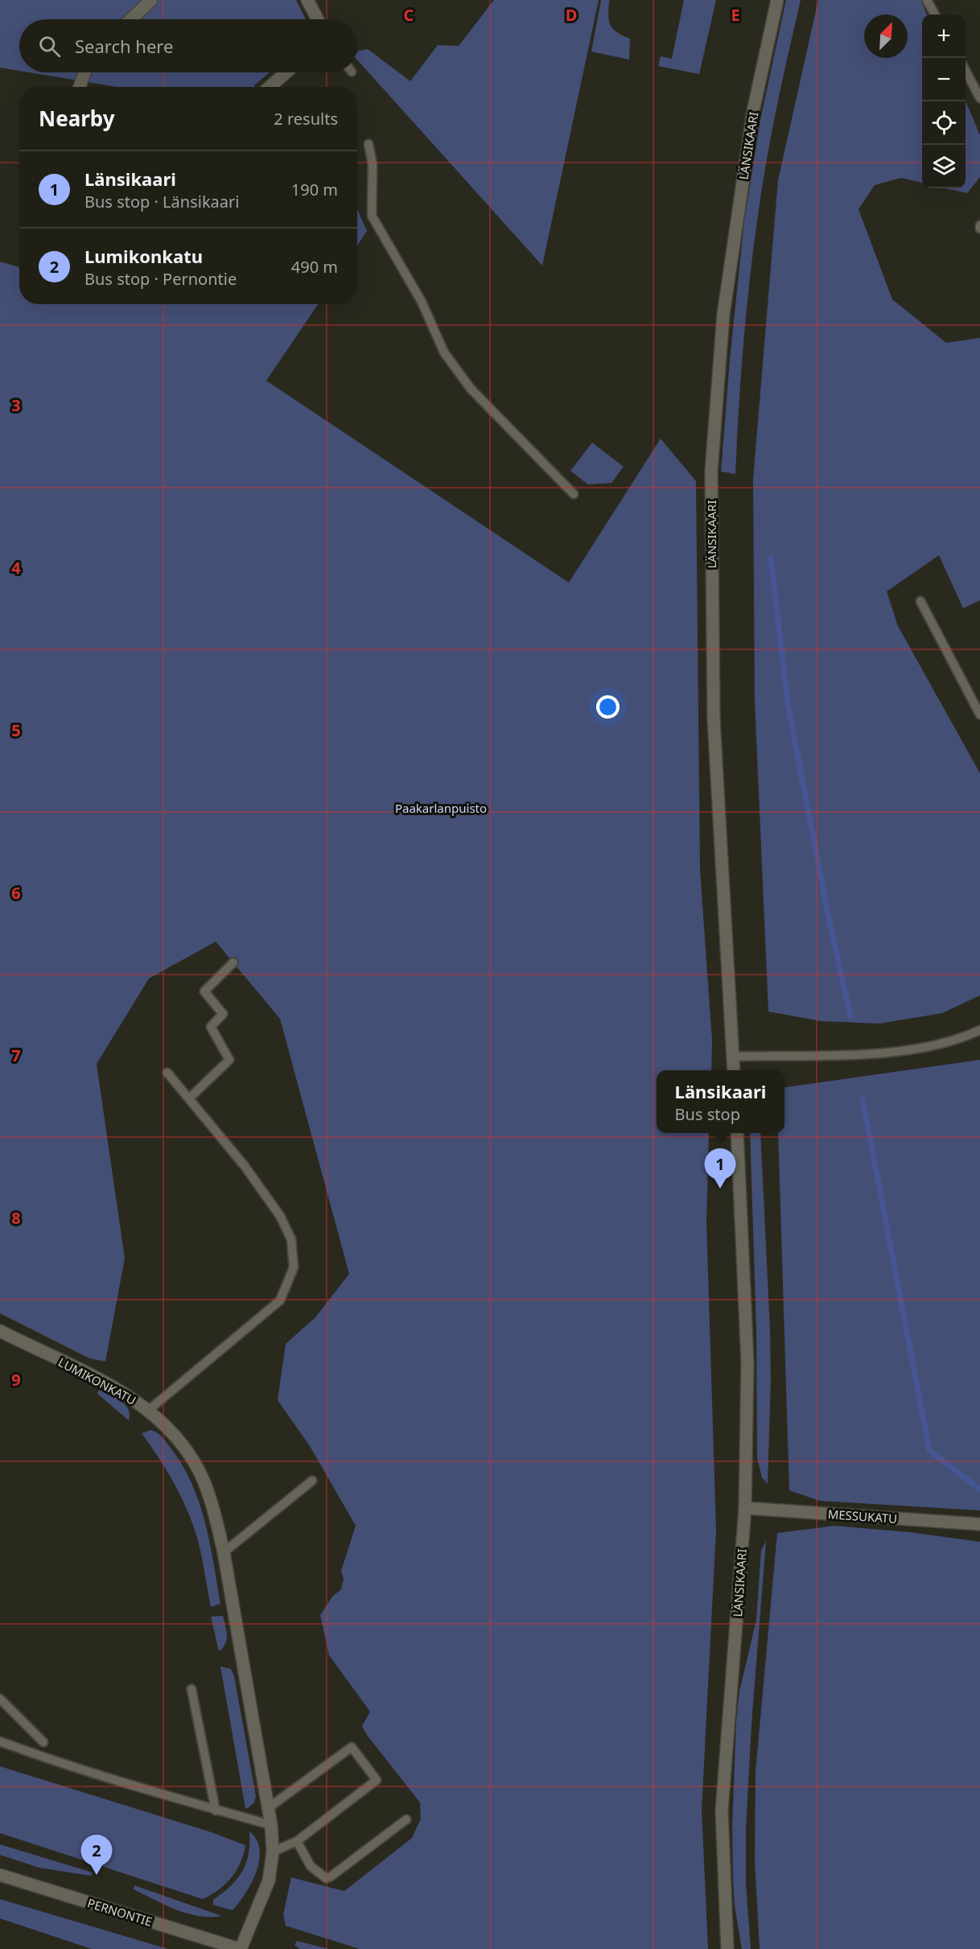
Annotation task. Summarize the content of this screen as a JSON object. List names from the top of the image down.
{
  "streets": {
    "street": [
      "LÄNSIKAARI",
      "LUMIKONKATU",
      "MESSUKATU",
      "PERNONTIE"
    ]
  },
  "crossings": [
    ["LÄNSIKAARI", "MESSUKATU"],
    ["LUMIKONKATU", "PERNONTIE"]
  ],
  "parks": ["Paakarlanpuisto"],
  "north": "top right",
  "page": {
    "map_buttons": ["+", "−"],
    "search": "Search here",
    "heading": ["Nearby", "2 results"],
    "list": [
      {
        "mark": "1",
        "name": "Länsikaari",
        "note": "Bus stop · Länsikaari",
        "value": "190 m"
      },
      {
        "mark": "2",
        "name": "Lumikonkatu",
        "note": "Bus stop · Pernontie",
        "value": "490 m"
      }
    ],
    "popup": ["Länsikaari", "Bus stop"],
    "pins": ["1", "2"]
  },
  "grid": {
    "columns": ["C", "D", "E"],
    "rows": [
      "3",
      "4",
      "5",
      "6",
      "7",
      "8",
      "9"
    ]
  }
}
